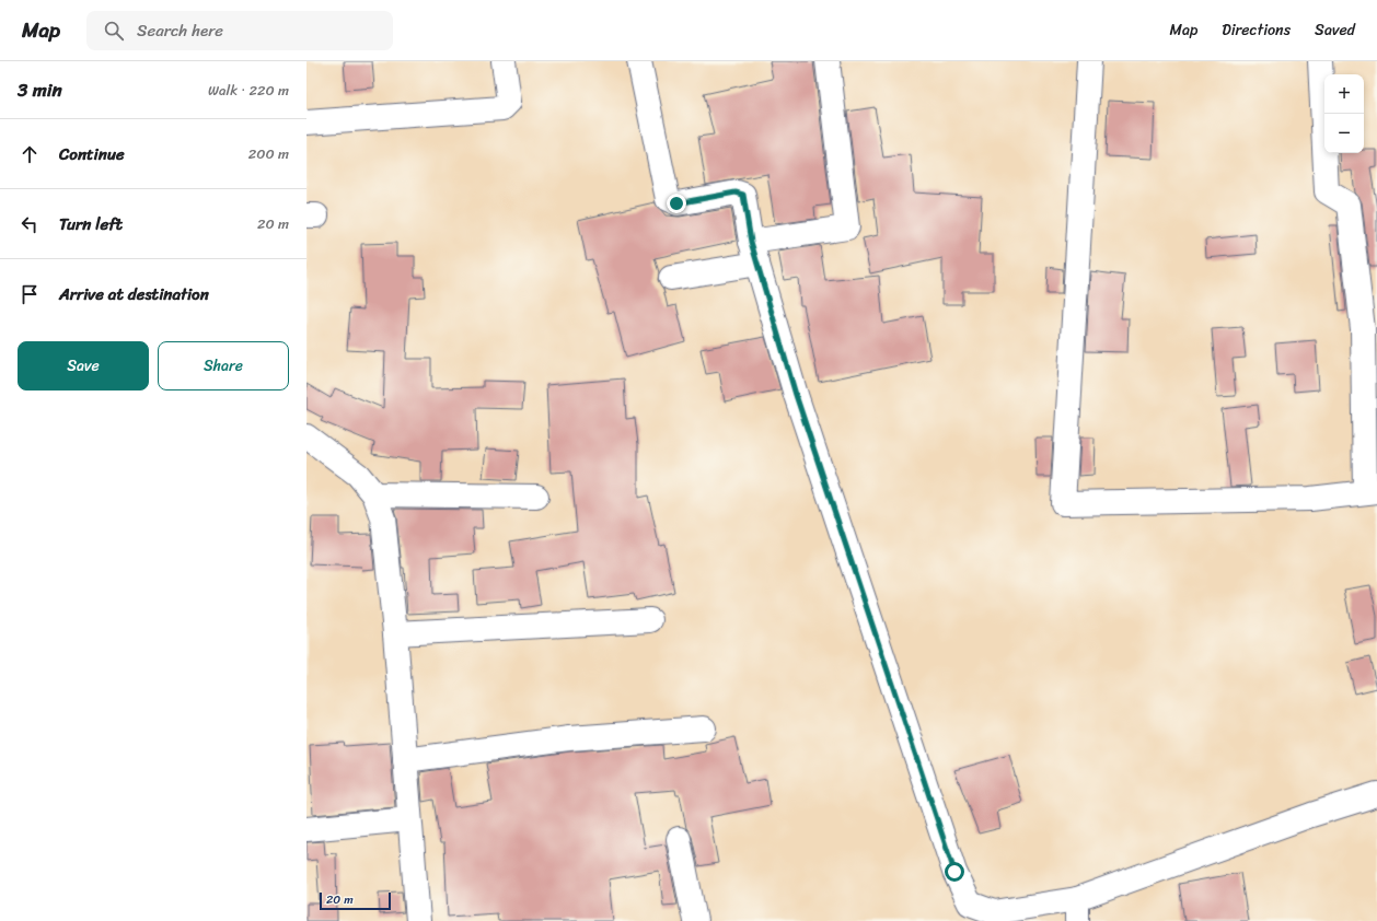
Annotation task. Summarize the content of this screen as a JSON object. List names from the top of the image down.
{
  "scale_bar": "20 m",
  "page": {
    "header": "Map",
    "search": "Search here",
    "nav": ["Map", "Directions", "Saved"],
    "heading": ["3 min", "Walk · 220 m"],
    "map_buttons": ["+", "−"],
    "list": [
      ["Continue", "200 m"],
      ["Turn left", "20 m"],
      "Arrive at destination"
    ],
    "buttons": ["Save", "Share"],
    "scale": "20 m"
  }
}
